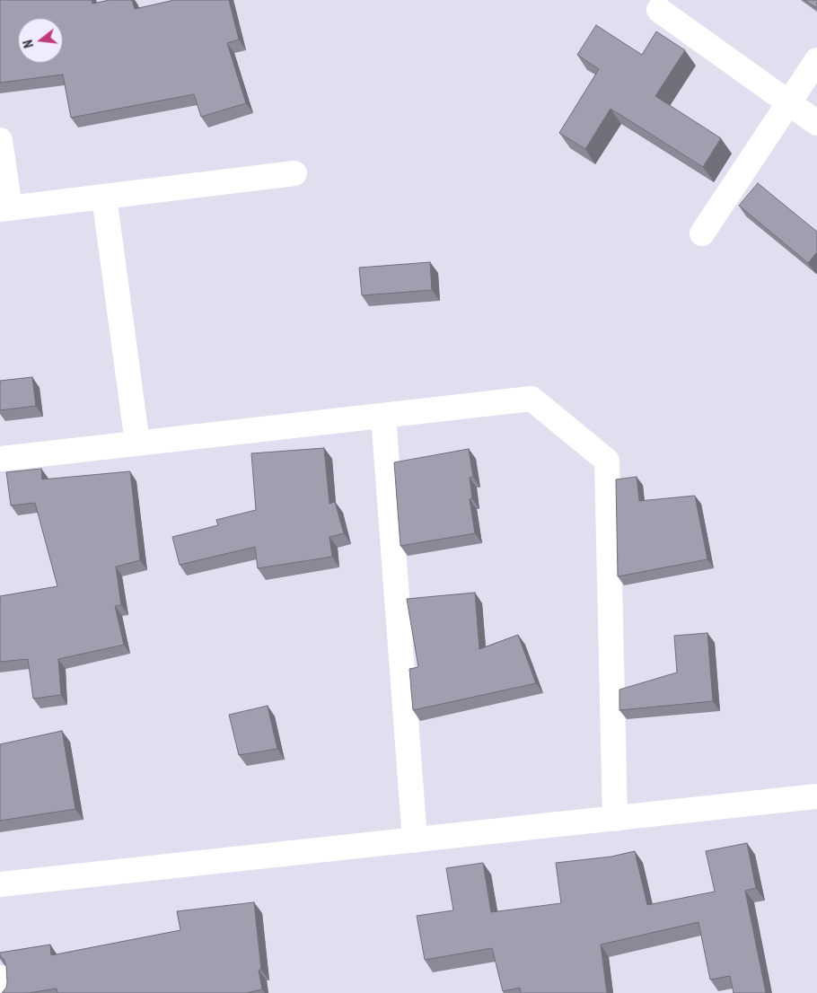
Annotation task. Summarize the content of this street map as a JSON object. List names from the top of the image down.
{
  "north": "left"
}
